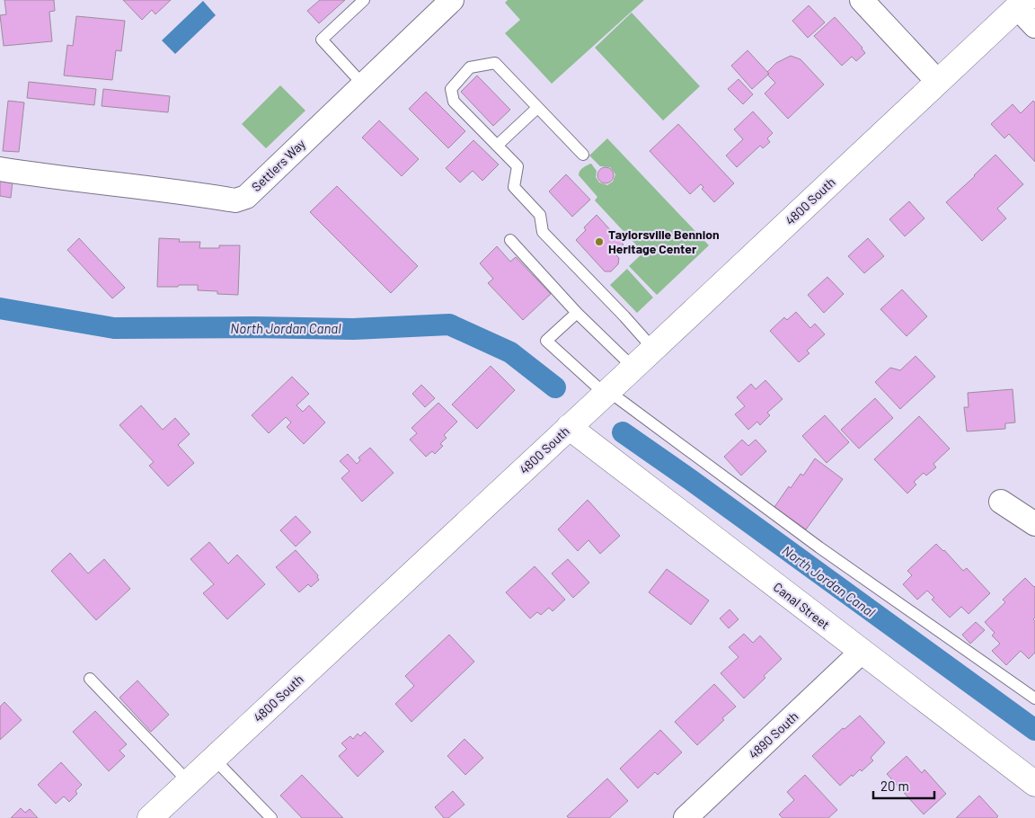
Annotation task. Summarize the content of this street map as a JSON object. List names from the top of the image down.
{
  "streets": {
    "street": [
      "Settlers Way",
      "4800 South",
      "Canal Street",
      "4890 South"
    ]
  },
  "crossings": [
    ["4800 South", "Canal Street"],
    ["Canal Street", "4890 South"]
  ],
  "water": ["North Jordan Canal"],
  "places": ["Taylorsville Bennion Heritage Center"],
  "scale_bar": "20 m"
}
